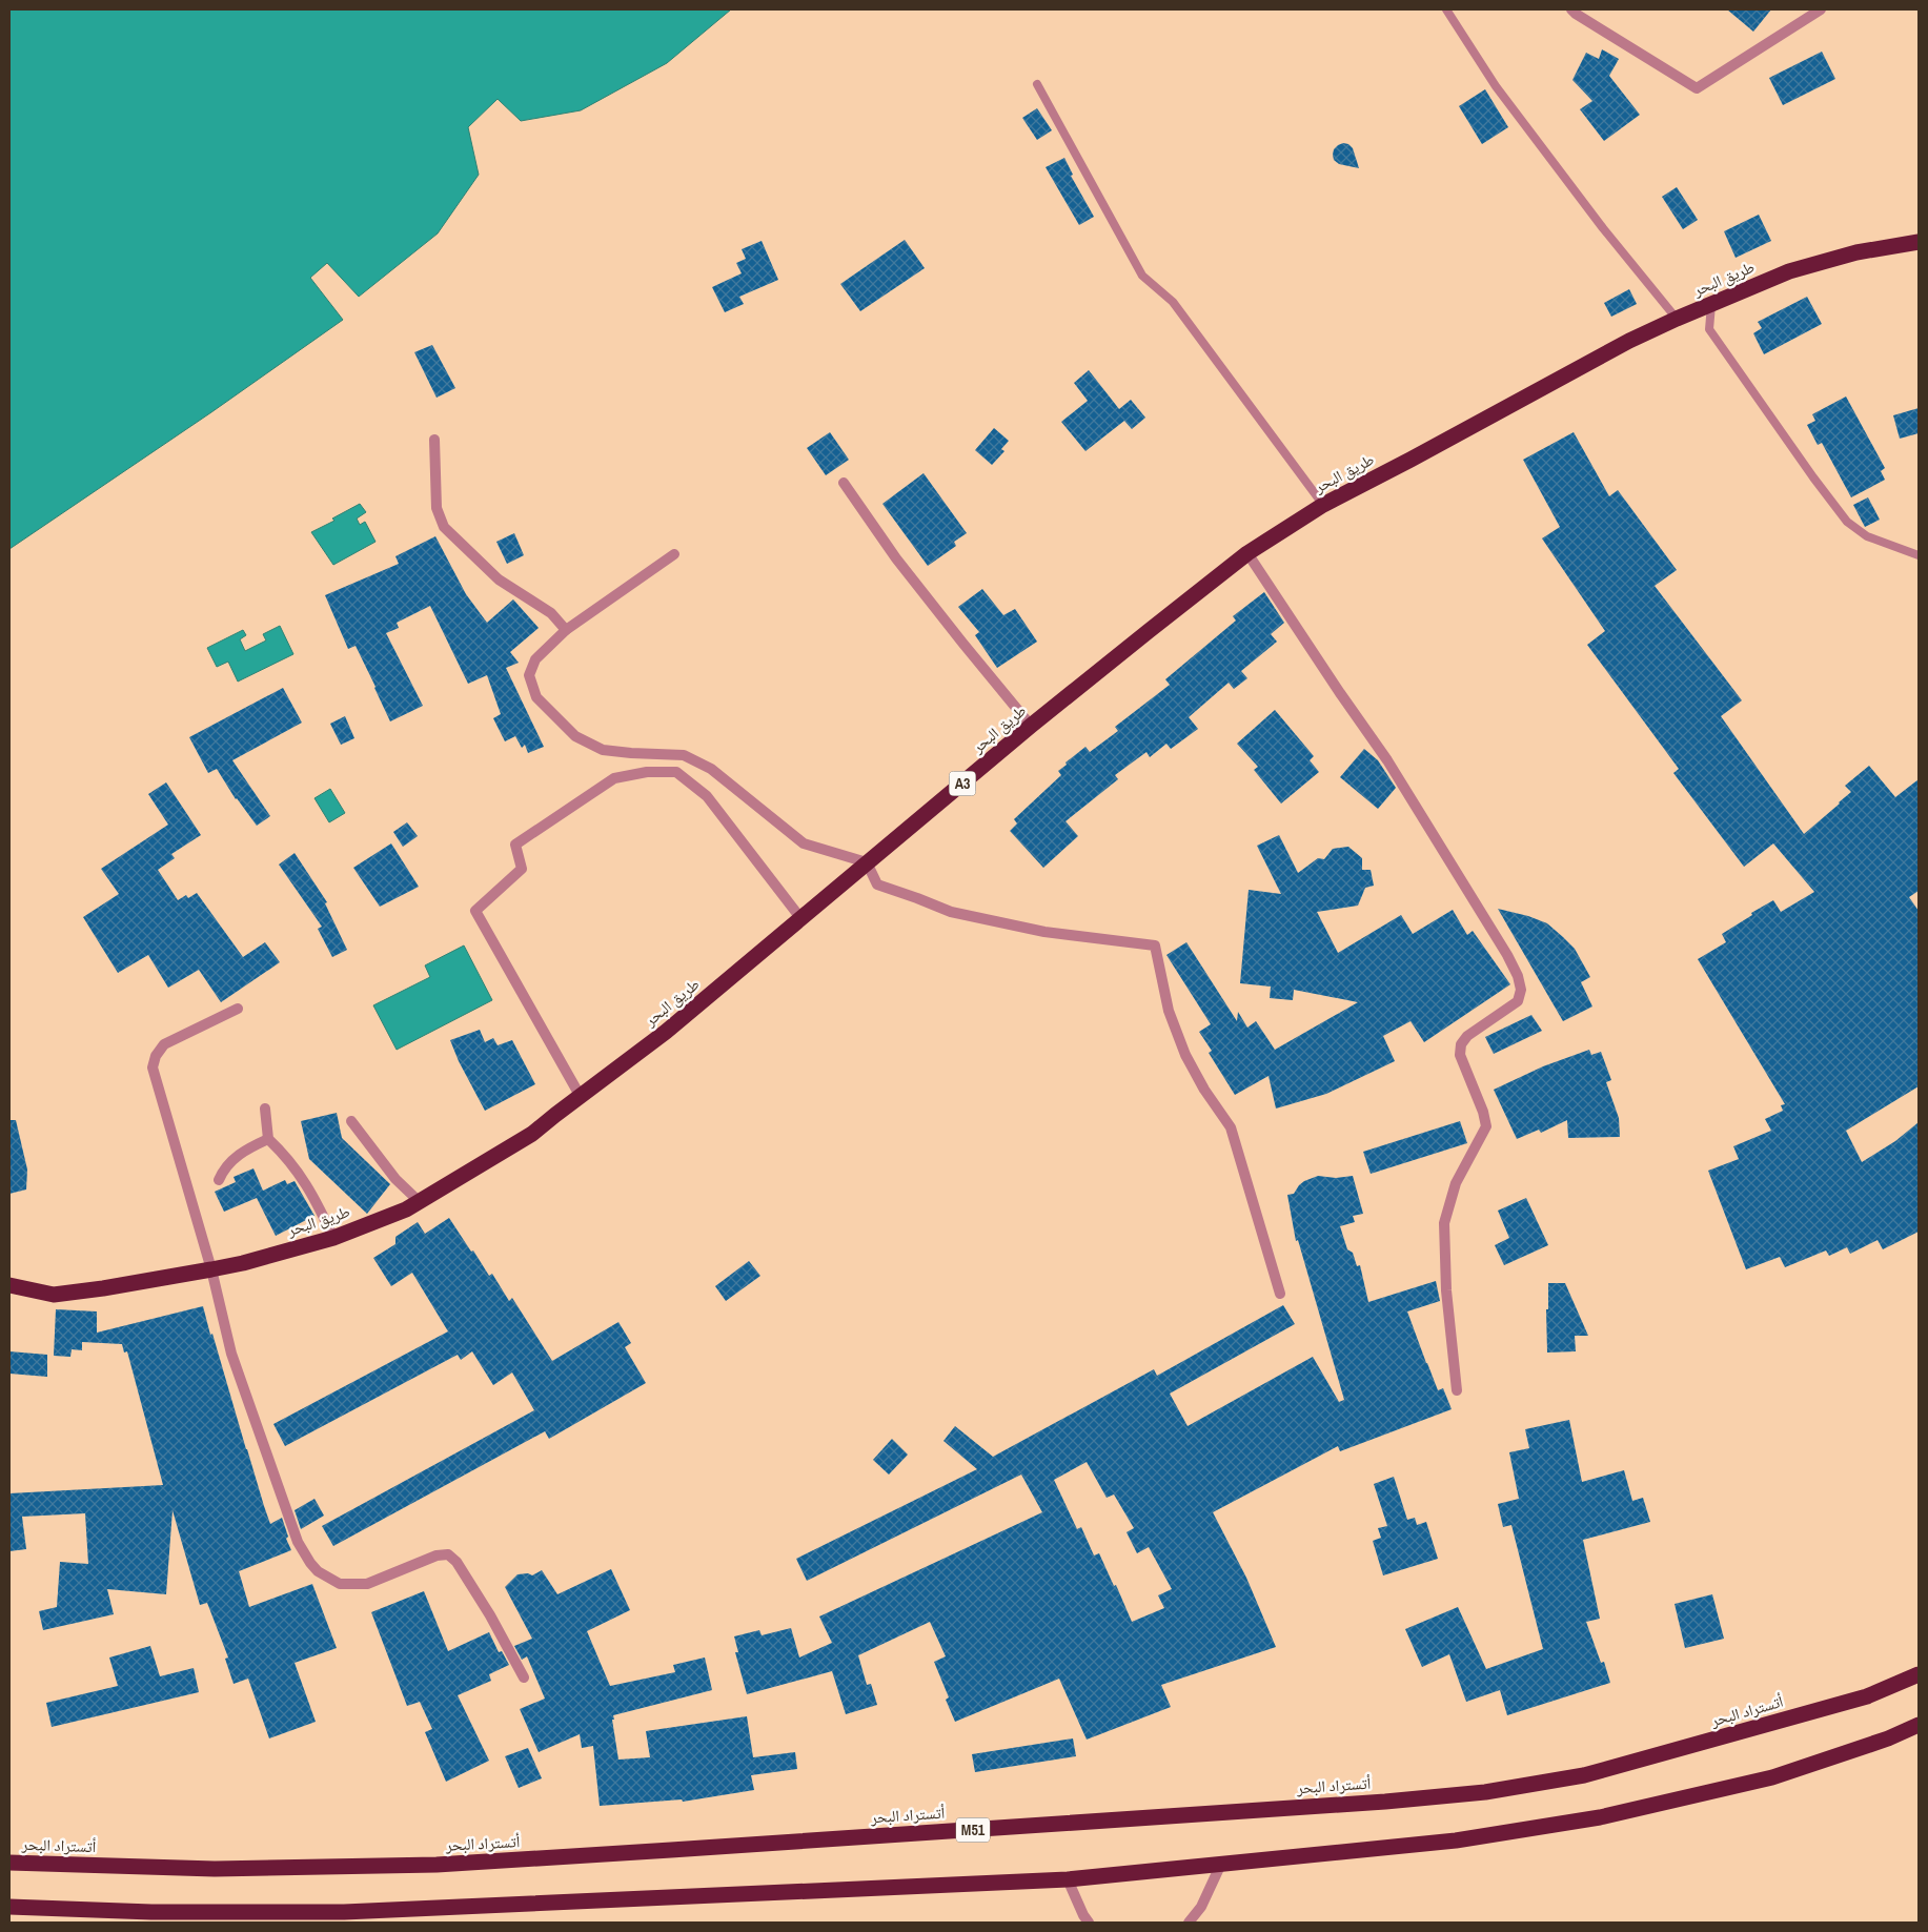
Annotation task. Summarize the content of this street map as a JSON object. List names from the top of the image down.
{
  "streets": {
    "highway": [
      "طريق البحر",
      "A3",
      "أتستراد البحر",
      "M51"
    ]
  }
}
